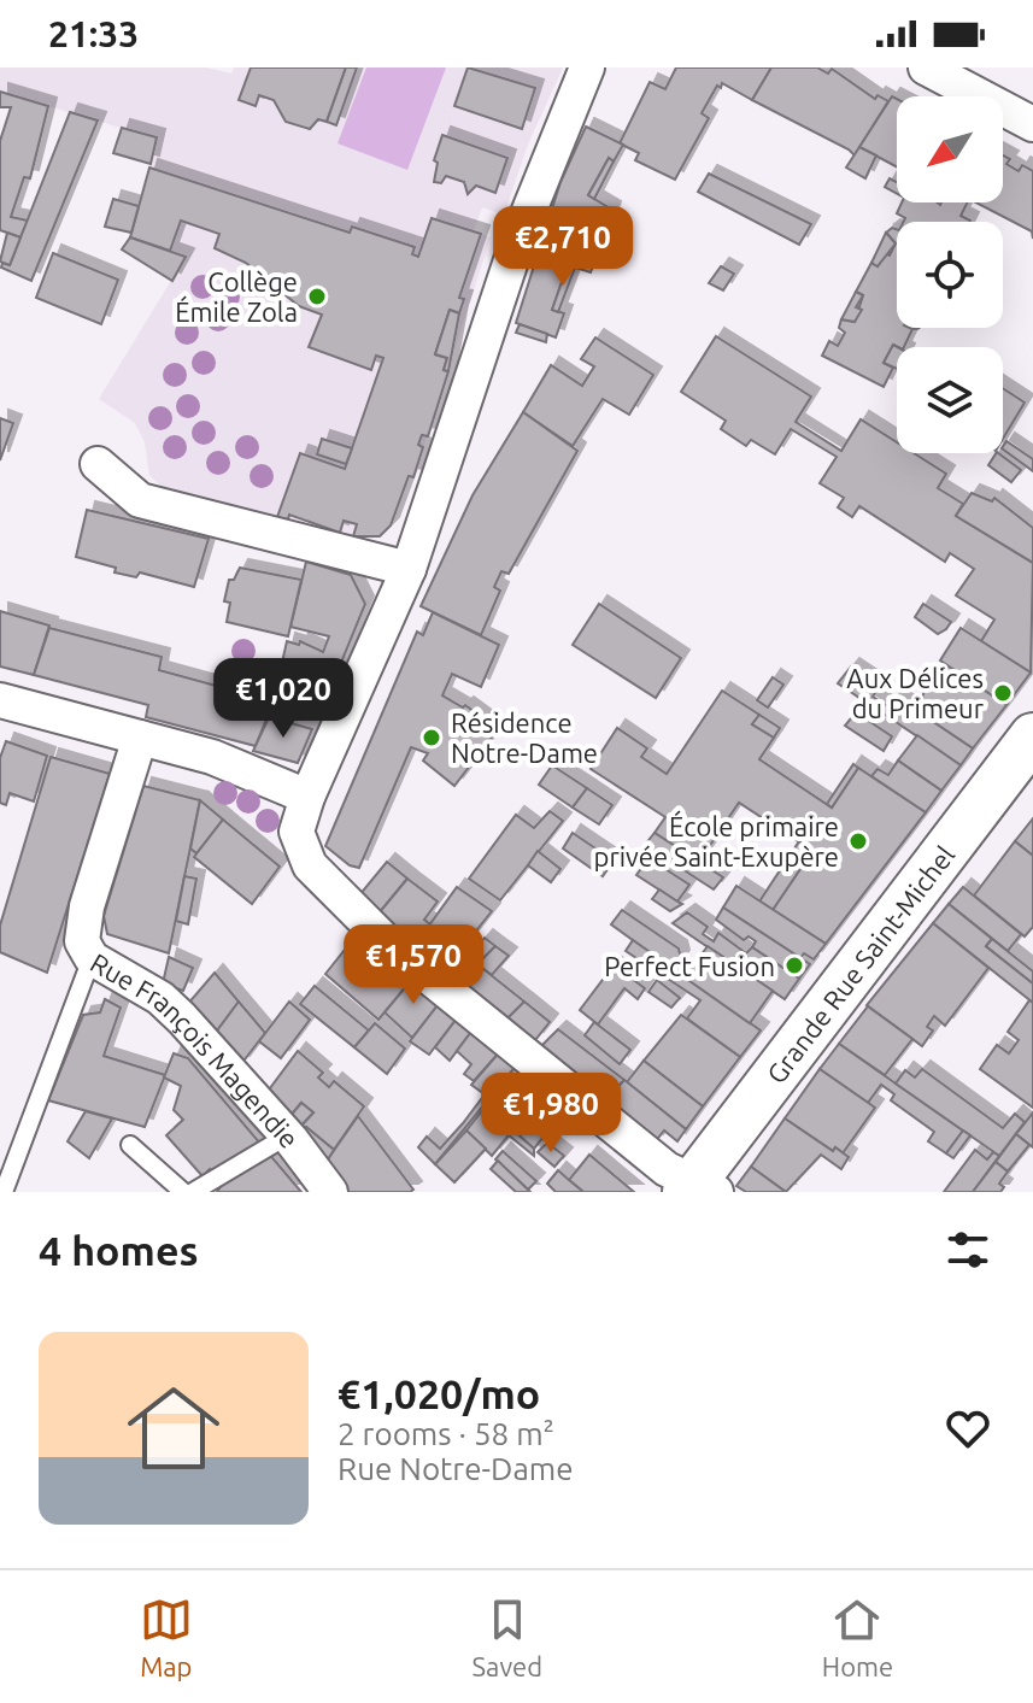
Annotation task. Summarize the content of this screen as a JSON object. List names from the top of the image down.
{
  "streets": {
    "main road": ["Grande Rue Saint-Michel"],
    "street": ["Rue François Magendie"]
  },
  "places": [
    "Collège Émile Zola",
    "Aux Délices du Primeur",
    "Résidence Notre-Dame",
    "École primaire privée Saint-Exupère",
    "Perfect Fusion"
  ],
  "north": "bottom left",
  "page": {
    "status": "21:33",
    "price": [
      "€2,710",
      "€1,020",
      "€1,570",
      "€1,980"
    ],
    "heading": "4 homes",
    "list": [
      {
        "name": "€1,020/mo",
        "note": "2 rooms · 58 m² · Rue Notre-Dame"
      }
    ],
    "tabs": ["Map", "Saved", "Home"]
  }
}
